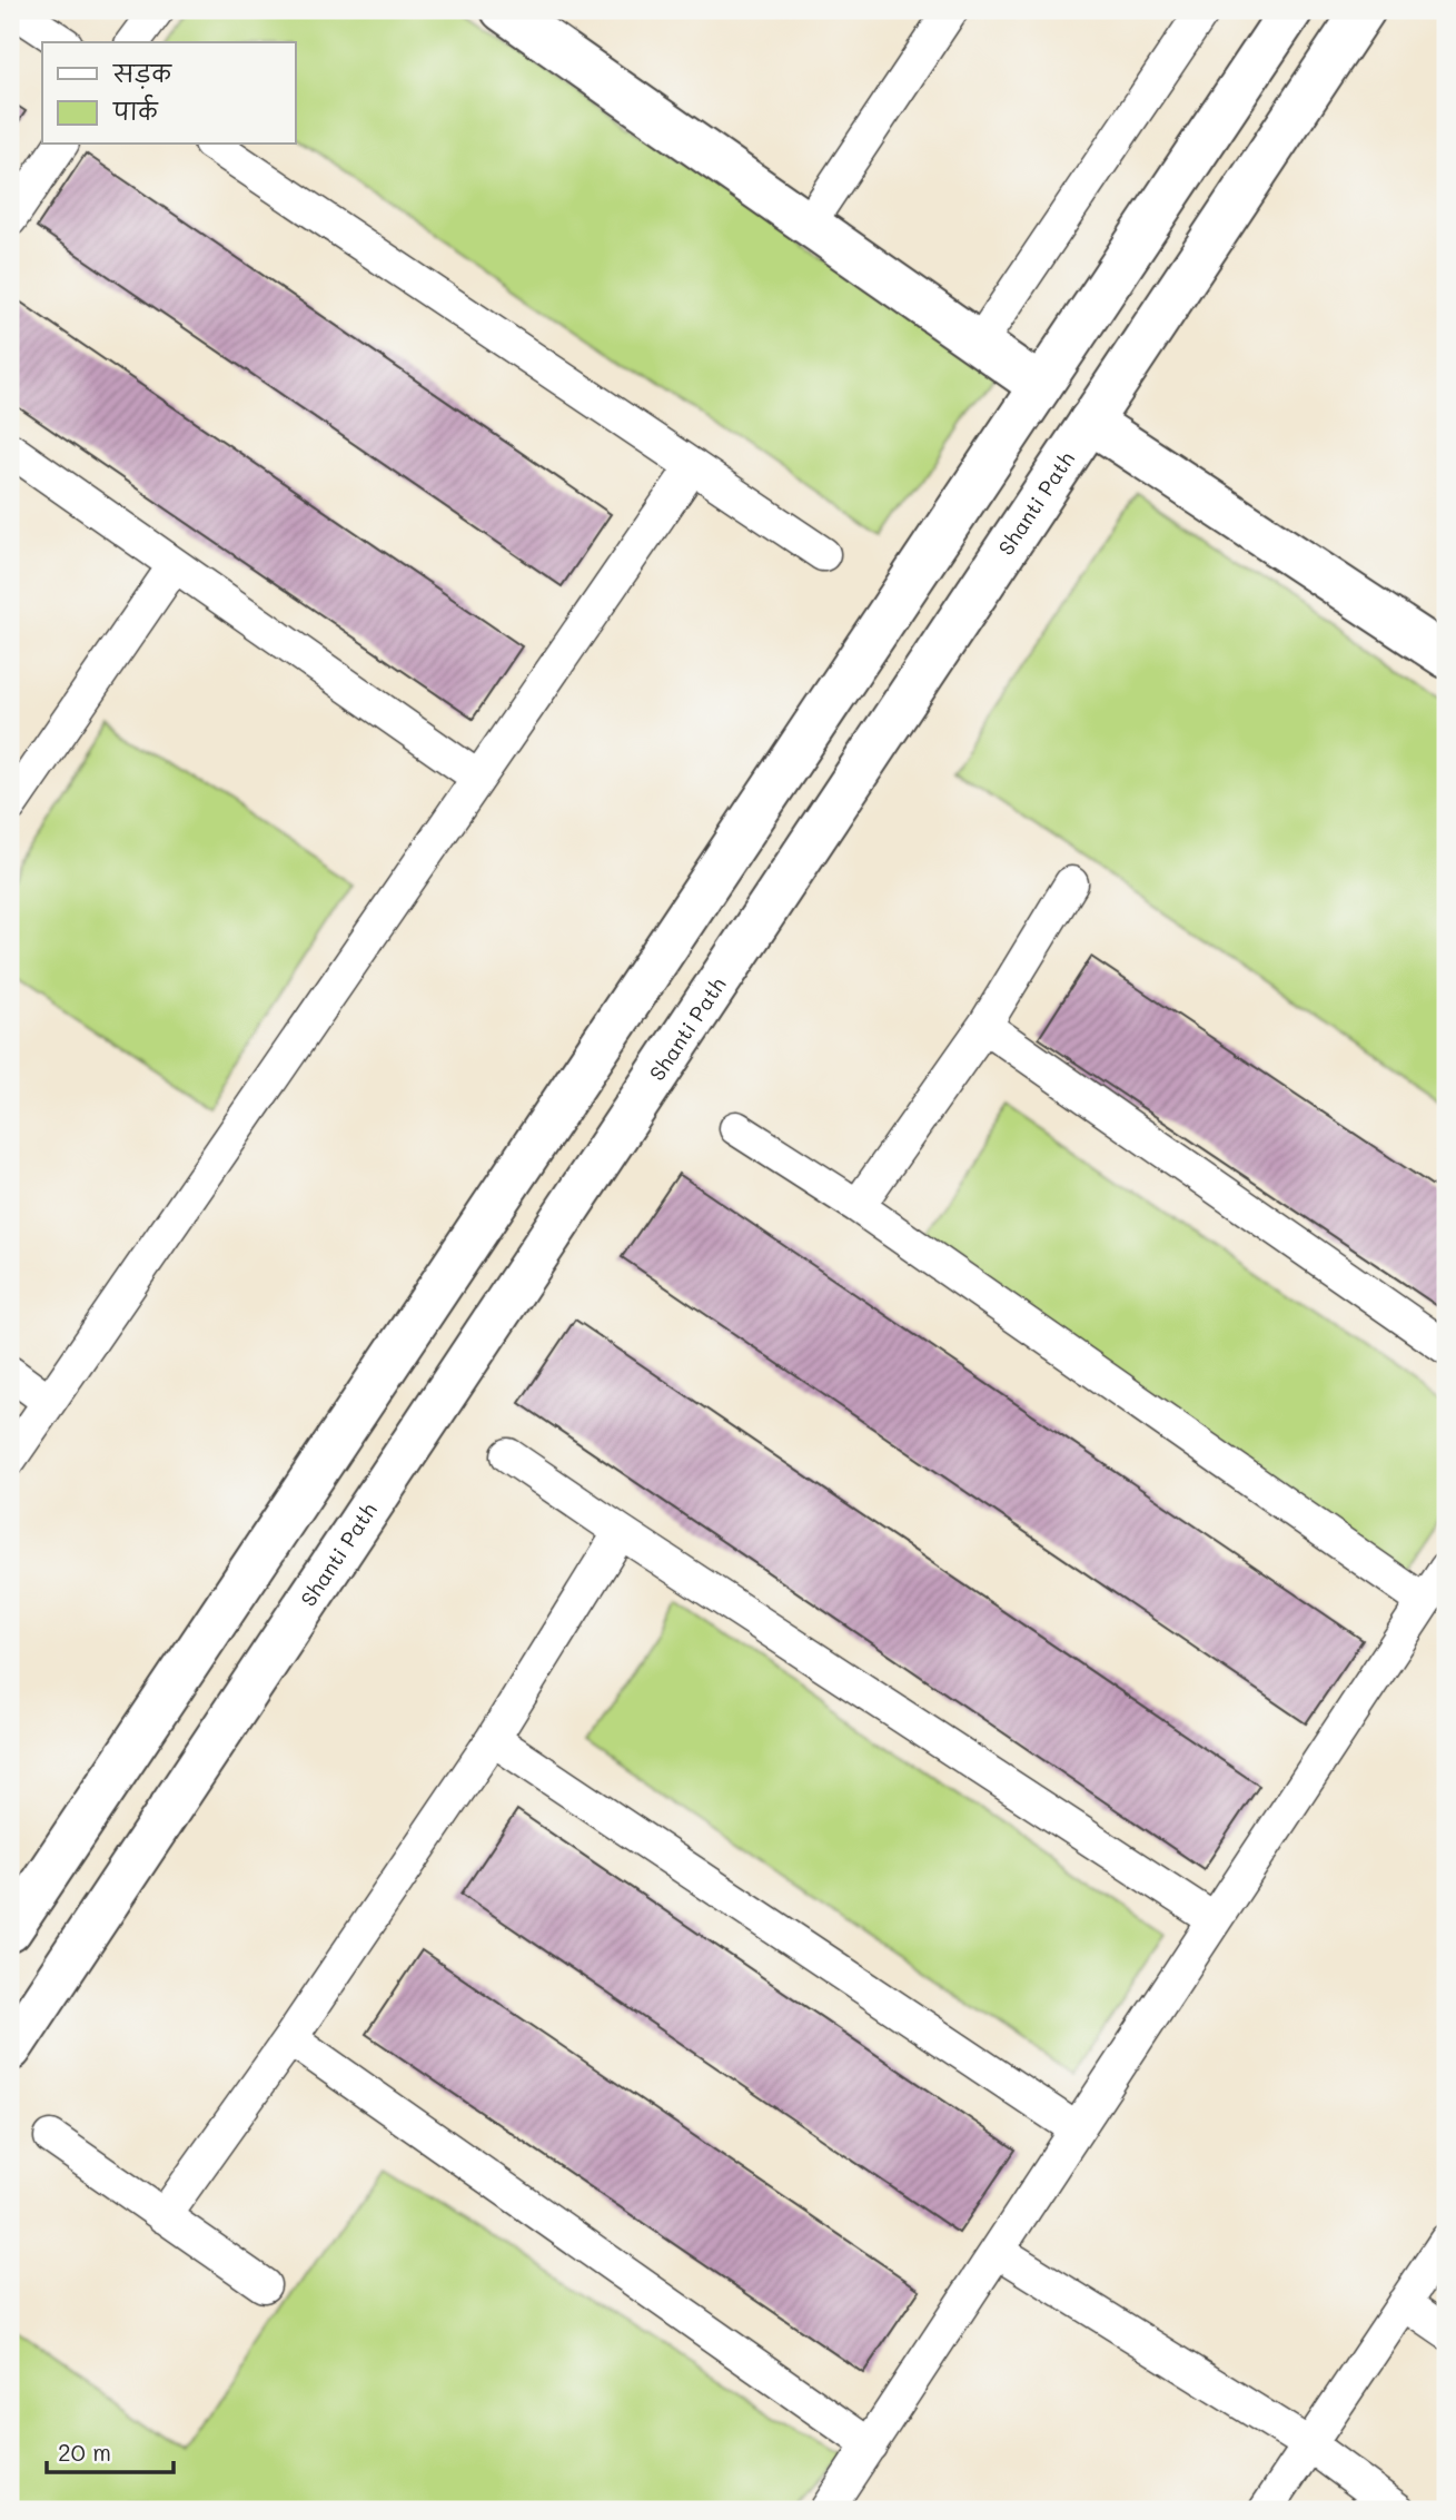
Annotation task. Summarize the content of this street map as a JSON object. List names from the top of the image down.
{
  "streets": {
    "main road": ["Shanti Path"]
  },
  "legend": ["सड़क", "पार्क"],
  "scale_bar": "20 m"
}
